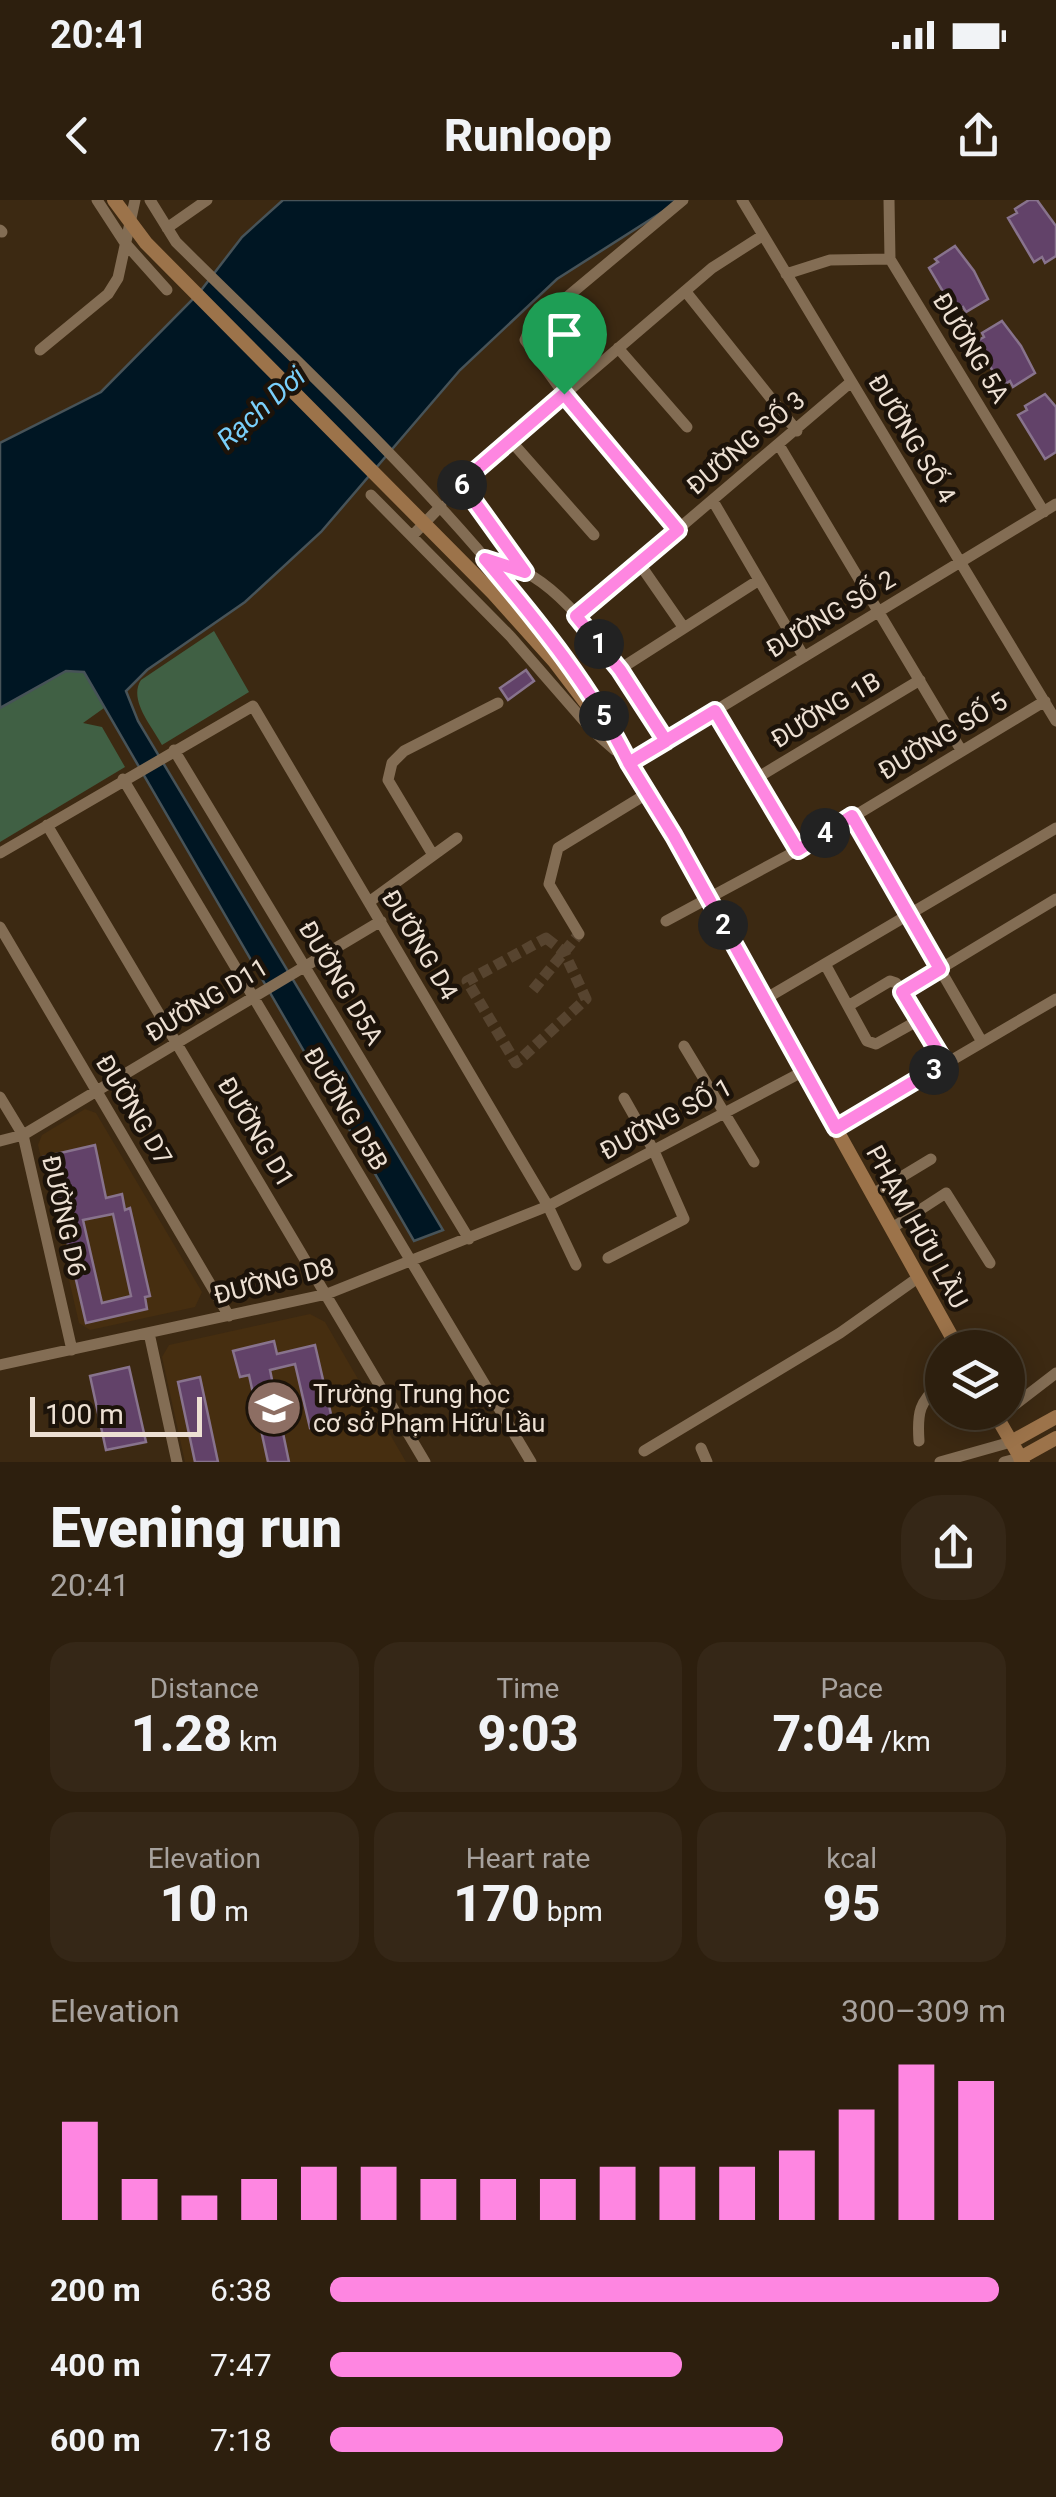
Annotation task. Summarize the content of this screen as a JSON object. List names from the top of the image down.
{
  "streets": {
    "main road": ["PHẠM HỮU LẦU"],
    "street": [
      "ĐƯỜNG 5A",
      "ĐƯỜNG SỐ 4",
      "ĐƯỜNG SỐ 3",
      "ĐƯỜNG SỐ 2",
      "ĐƯỜNG 1B",
      "ĐƯỜNG SỐ 5",
      "ĐƯỜNG D4",
      "ĐƯỜNG D5A",
      "ĐƯỜNG D11",
      "ĐƯỜNG D5B",
      "ĐƯỜNG D7",
      "ĐƯỜNG SỐ 1",
      "ĐƯỜNG D1",
      "ĐƯỜNG D6",
      "ĐƯỜNG D8"
    ]
  },
  "crossings": [
    ["ĐƯỜNG 5A", "ĐƯỜNG SỐ 2"],
    ["ĐƯỜNG SỐ 4", "ĐƯỜNG SỐ 3"],
    ["ĐƯỜNG SỐ 4", "ĐƯỜNG SỐ 2"],
    ["ĐƯỜNG SỐ 4", "ĐƯỜNG SỐ 5"],
    ["ĐƯỜNG SỐ 2", "PHẠM HỮU LẦU"],
    ["ĐƯỜNG SỐ 5", "PHẠM HỮU LẦU"],
    ["ĐƯỜNG D4", "ĐƯỜNG D5A"],
    ["ĐƯỜNG D4", "ĐƯỜNG D11"],
    ["ĐƯỜNG D4", "ĐƯỜNG SỐ 1"],
    ["ĐƯỜNG D4", "ĐƯỜNG D8"],
    ["ĐƯỜNG D5A", "ĐƯỜNG D11"],
    ["ĐƯỜNG D5A", "ĐƯỜNG D8"],
    ["ĐƯỜNG D11", "ĐƯỜNG D5B"],
    ["ĐƯỜNG D11", "ĐƯỜNG D7"],
    ["ĐƯỜNG D11", "ĐƯỜNG D1"],
    ["ĐƯỜNG D11", "ĐƯỜNG D6"],
    ["ĐƯỜNG D5B", "ĐƯỜNG D8"],
    ["ĐƯỜNG D7", "ĐƯỜNG D8"],
    ["ĐƯỜNG SỐ 1", "PHẠM HỮU LẦU"],
    ["ĐƯỜNG SỐ 1", "ĐƯỜNG D8"],
    ["ĐƯỜNG D1", "ĐƯỜNG D8"],
    ["ĐƯỜNG D6", "ĐƯỜNG D8"]
  ],
  "water": ["Rạch Dơi"],
  "places": {
    "school or university": ["Trường Trung học cơ sở Phạm Hữu Lầu"]
  },
  "scale_bar": "100 m",
  "page": {
    "status": "20:41",
    "header": "Runloop",
    "pins": [
      "6",
      "1",
      "5",
      "4",
      "2",
      "3"
    ],
    "scale": "100 m",
    "heading": ["Evening run", "20:41"],
    "stats": [
      ["Distance", "1.28 km"],
      ["Time", "9:03"],
      ["Pace", "7:04 /km"],
      ["Elevation", "10 m"],
      ["Heart rate", "170 bpm"],
      ["kcal", "95"]
    ],
    "chart": ["Elevation", "300–309 m"],
    "list": [
      {
        "name": "200 m",
        "note": "6:38"
      },
      {
        "name": "400 m",
        "note": "7:47"
      },
      {
        "name": "600 m",
        "note": "7:18"
      }
    ]
  }
}
